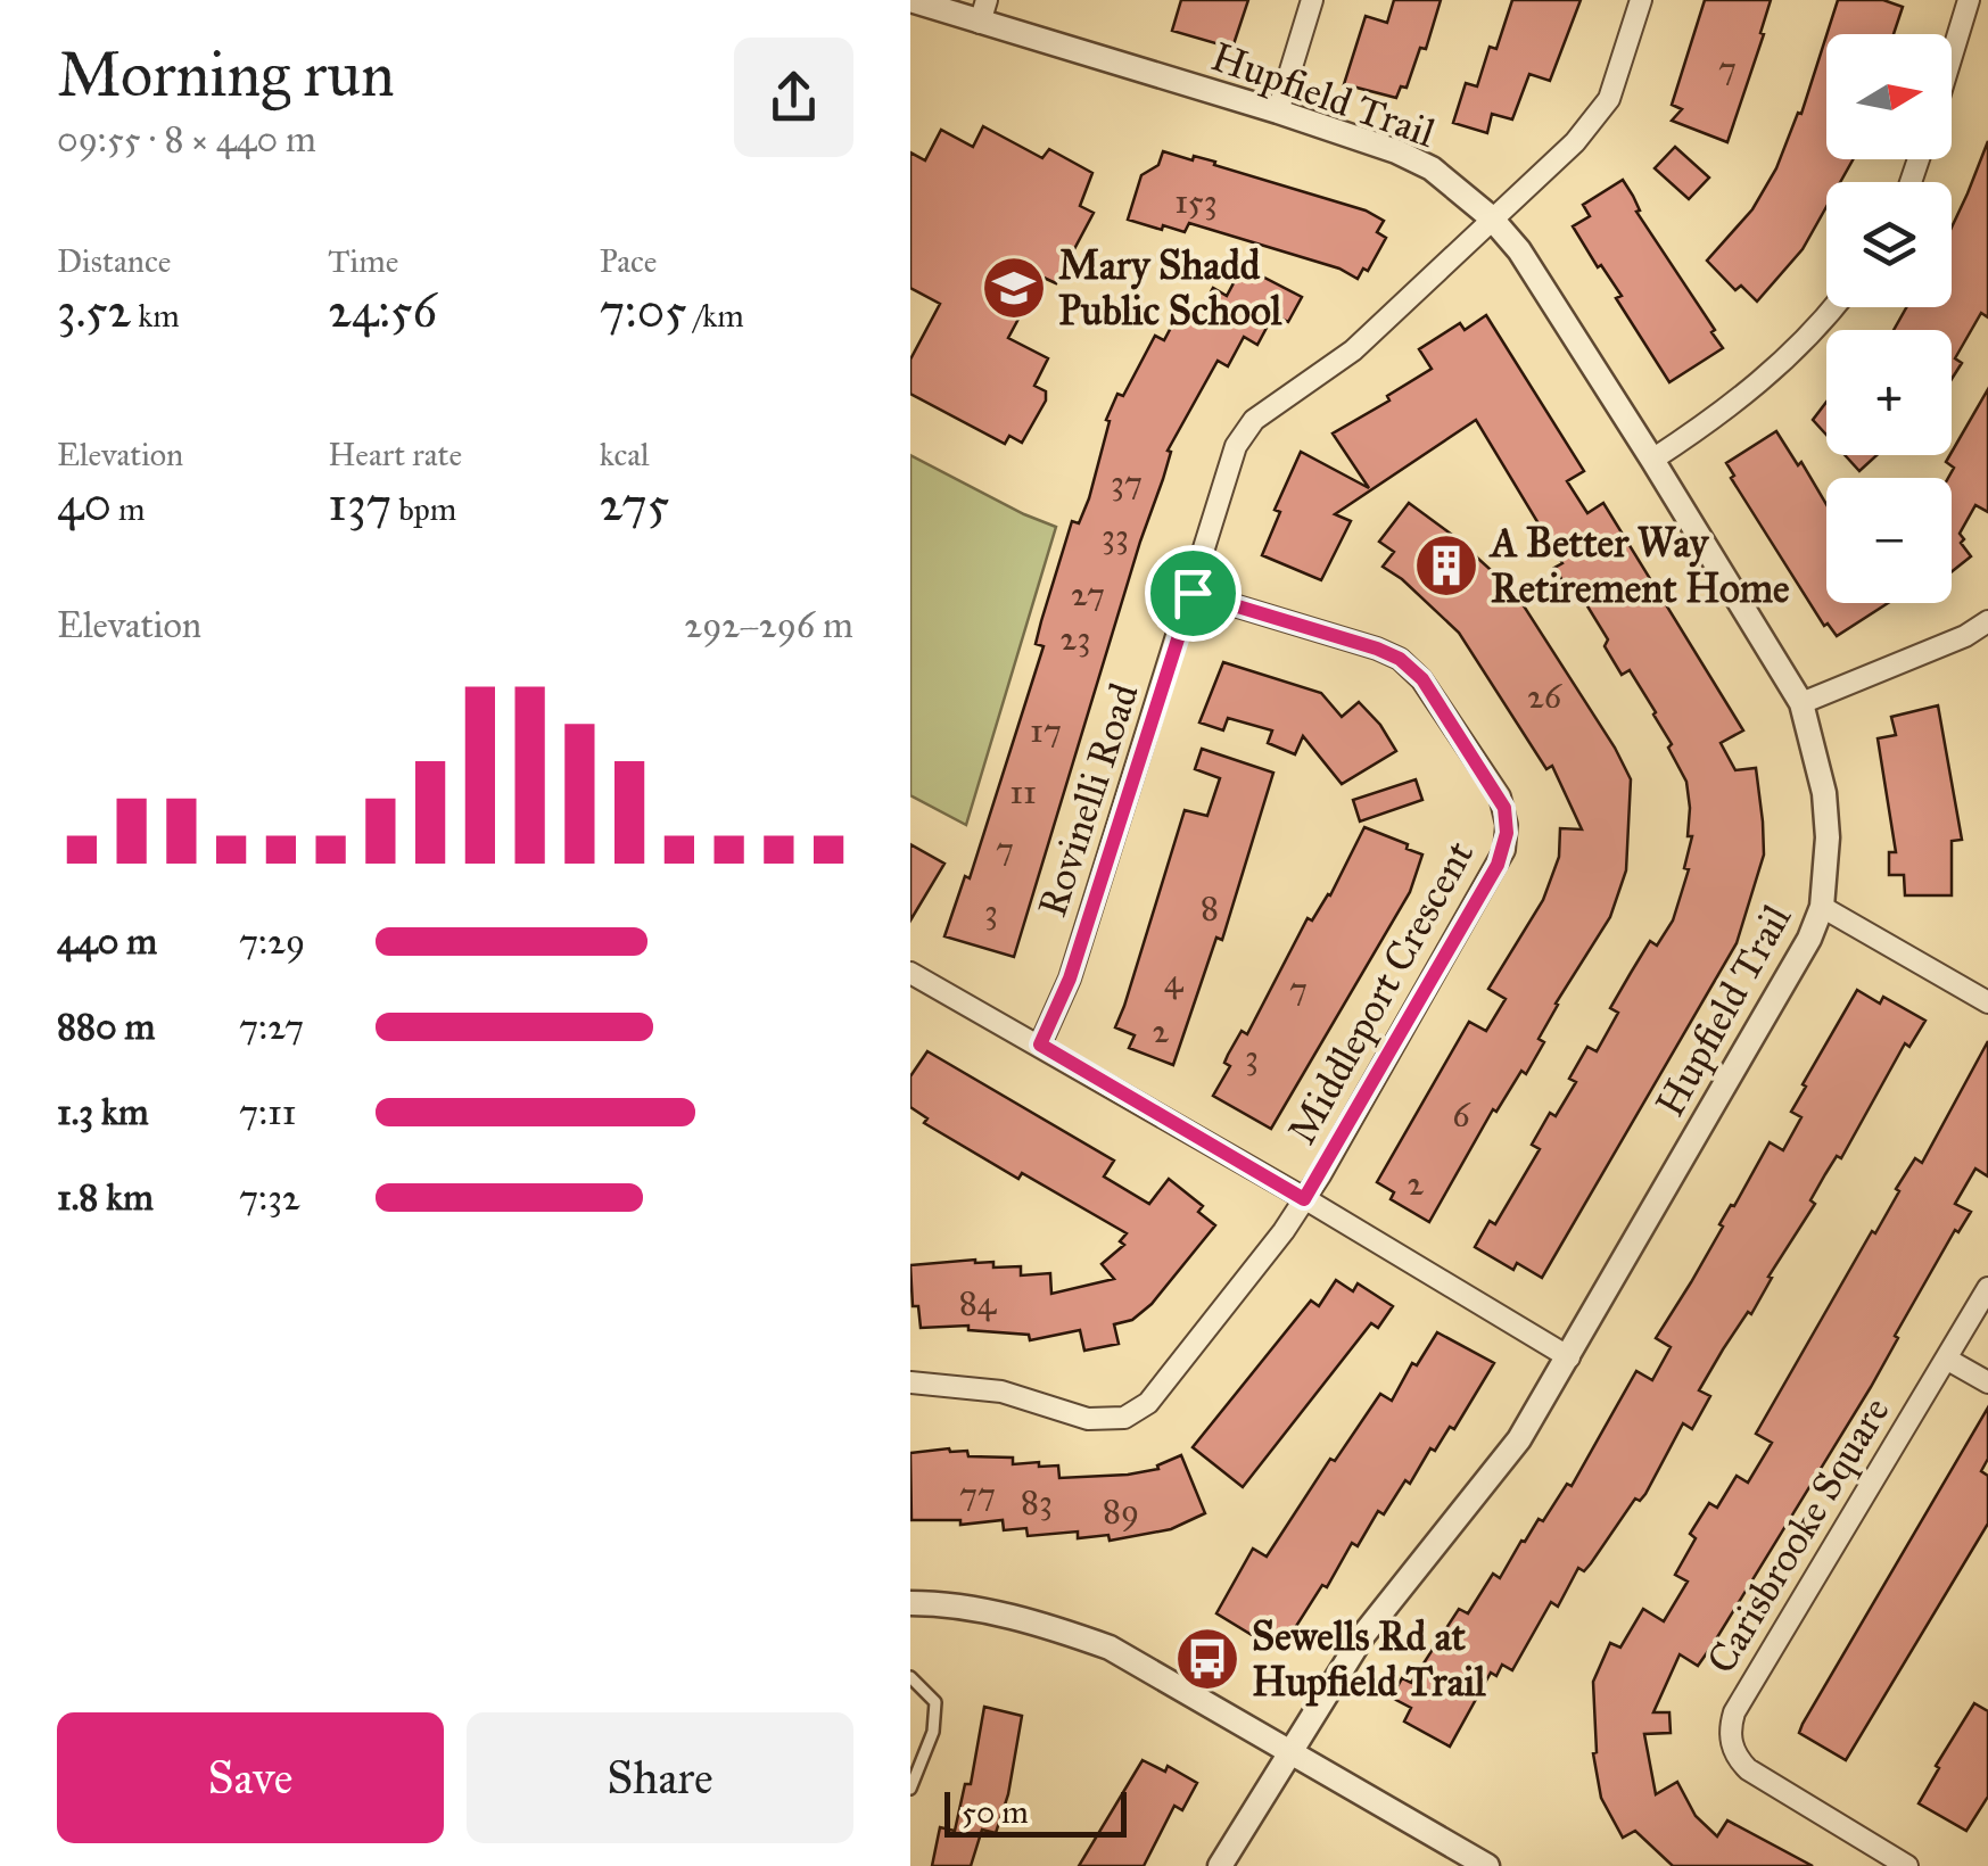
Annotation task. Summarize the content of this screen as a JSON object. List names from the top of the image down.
{
  "streets": {
    "street": [
      "Hupfield Trail",
      "Rovinelli Road",
      "Middleport Crescent",
      "Carisbrooke Square"
    ]
  },
  "crossings": [
    ["Hupfield Trail", "Rovinelli Road"],
    ["Rovinelli Road", "Middleport Crescent"]
  ],
  "places": {
    "school or university": ["Mary Shadd Public School"],
    "building": ["A Better Way Retirement Home"],
    "bus stop": ["Sewells Rd at Hupfield Trail"]
  },
  "house_numbers": [
    "7",
    "153",
    "37",
    "33",
    "27",
    "23",
    "26",
    "17",
    "11",
    "7",
    "8",
    "3",
    "4",
    "7",
    "2",
    "3",
    "6",
    "2",
    "84",
    "77",
    "83",
    "89"
  ],
  "scale_bar": "50 m",
  "north": "right",
  "page": {
    "heading": ["Morning run", "09:55 · 8 × 440 m"],
    "map_buttons": ["+", "−"],
    "stats": [
      ["Distance", "3.52 km"],
      ["Time", "24:56"],
      ["Pace", "7:05 /km"],
      ["Elevation", "40 m"],
      ["Heart rate", "137 bpm"],
      ["kcal", "275"]
    ],
    "chart": ["Elevation", "292–296 m"],
    "list": [
      {
        "name": "440 m",
        "note": "7:29"
      },
      {
        "name": "880 m",
        "note": "7:27"
      },
      {
        "name": "1.3 km",
        "note": "7:11"
      },
      {
        "name": "1.8 km",
        "note": "7:32"
      }
    ],
    "buttons": ["Save", "Share"],
    "scale": "50 m"
  }
}
